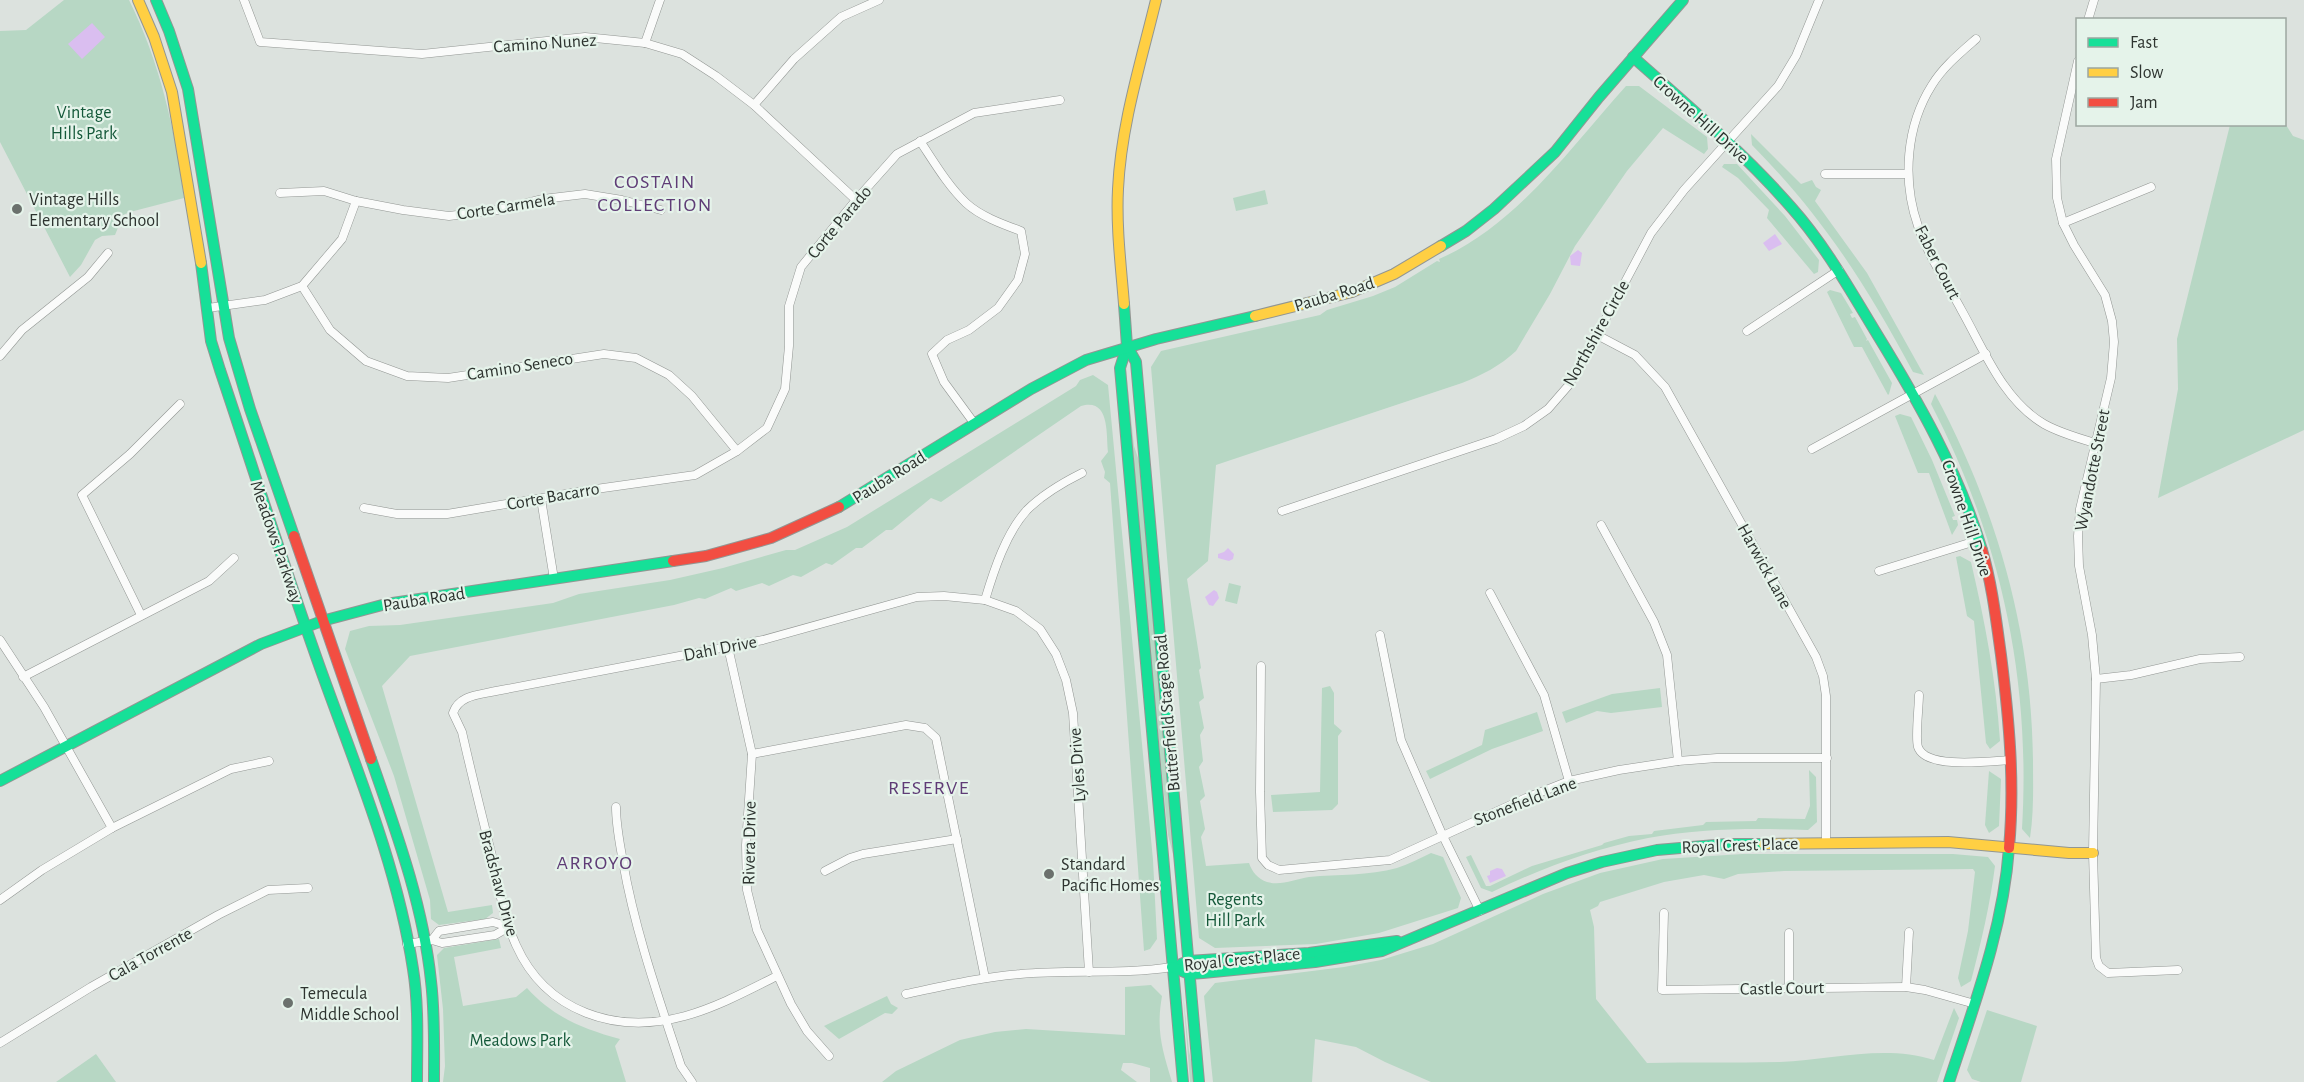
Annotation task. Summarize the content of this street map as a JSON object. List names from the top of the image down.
{
  "streets": {
    "main road": [
      "Crowne Hill Drive",
      "Pauba Road",
      "Meadows Parkway",
      "Butterfield Stage Road",
      "Royal Crest Place"
    ],
    "street": [
      "Camino Nunez",
      "Corte Carmela",
      "Corte Parado",
      "Faber Court",
      "Northshire Circle",
      "Camino Seneco",
      "Wyandotte Street",
      "Corte Bacarro",
      "Harwick Lane",
      "Dahl Drive",
      "Lyles Drive",
      "Stonefield Lane",
      "Rivera Drive",
      "Bradshaw Drive",
      "Cala Torrente",
      "Castle Court"
    ]
  },
  "crossings": [
    ["Camino Nunez", "Corte Parado"],
    ["Crowne Hill Drive", "Pauba Road"],
    ["Crowne Hill Drive", "Northshire Circle"],
    ["Crowne Hill Drive", "Royal Crest Place"],
    ["Crowne Hill Drive", "Castle Court"],
    ["Corte Parado", "Camino Seneco"],
    ["Corte Parado", "Corte Bacarro"],
    ["Faber Court", "Wyandotte Street"],
    ["Pauba Road", "Meadows Parkway"],
    ["Pauba Road", "Butterfield Stage Road"],
    ["Northshire Circle", "Harwick Lane"],
    ["Camino Seneco", "Corte Bacarro"],
    ["Wyandotte Street", "Royal Crest Place"],
    ["Harwick Lane", "Stonefield Lane"],
    ["Harwick Lane", "Royal Crest Place"],
    ["Dahl Drive", "Lyles Drive"],
    ["Dahl Drive", "Rivera Drive"],
    ["Dahl Drive", "Bradshaw Drive"],
    ["Butterfield Stage Road", "Royal Crest Place"],
    ["Rivera Drive", "Bradshaw Drive"]
  ],
  "districts": ["COSTAIN COLLECTION", "RESERVE", "ARROYO"],
  "parks": ["Vintage Hills Park", "Regents Hill Park", "Meadows Park"],
  "places": ["Vintage Hills Elementary School", "Standard Pacific Homes", "Temecula Middle School"],
  "legend": ["Fast", "Slow", "Jam"]
}
